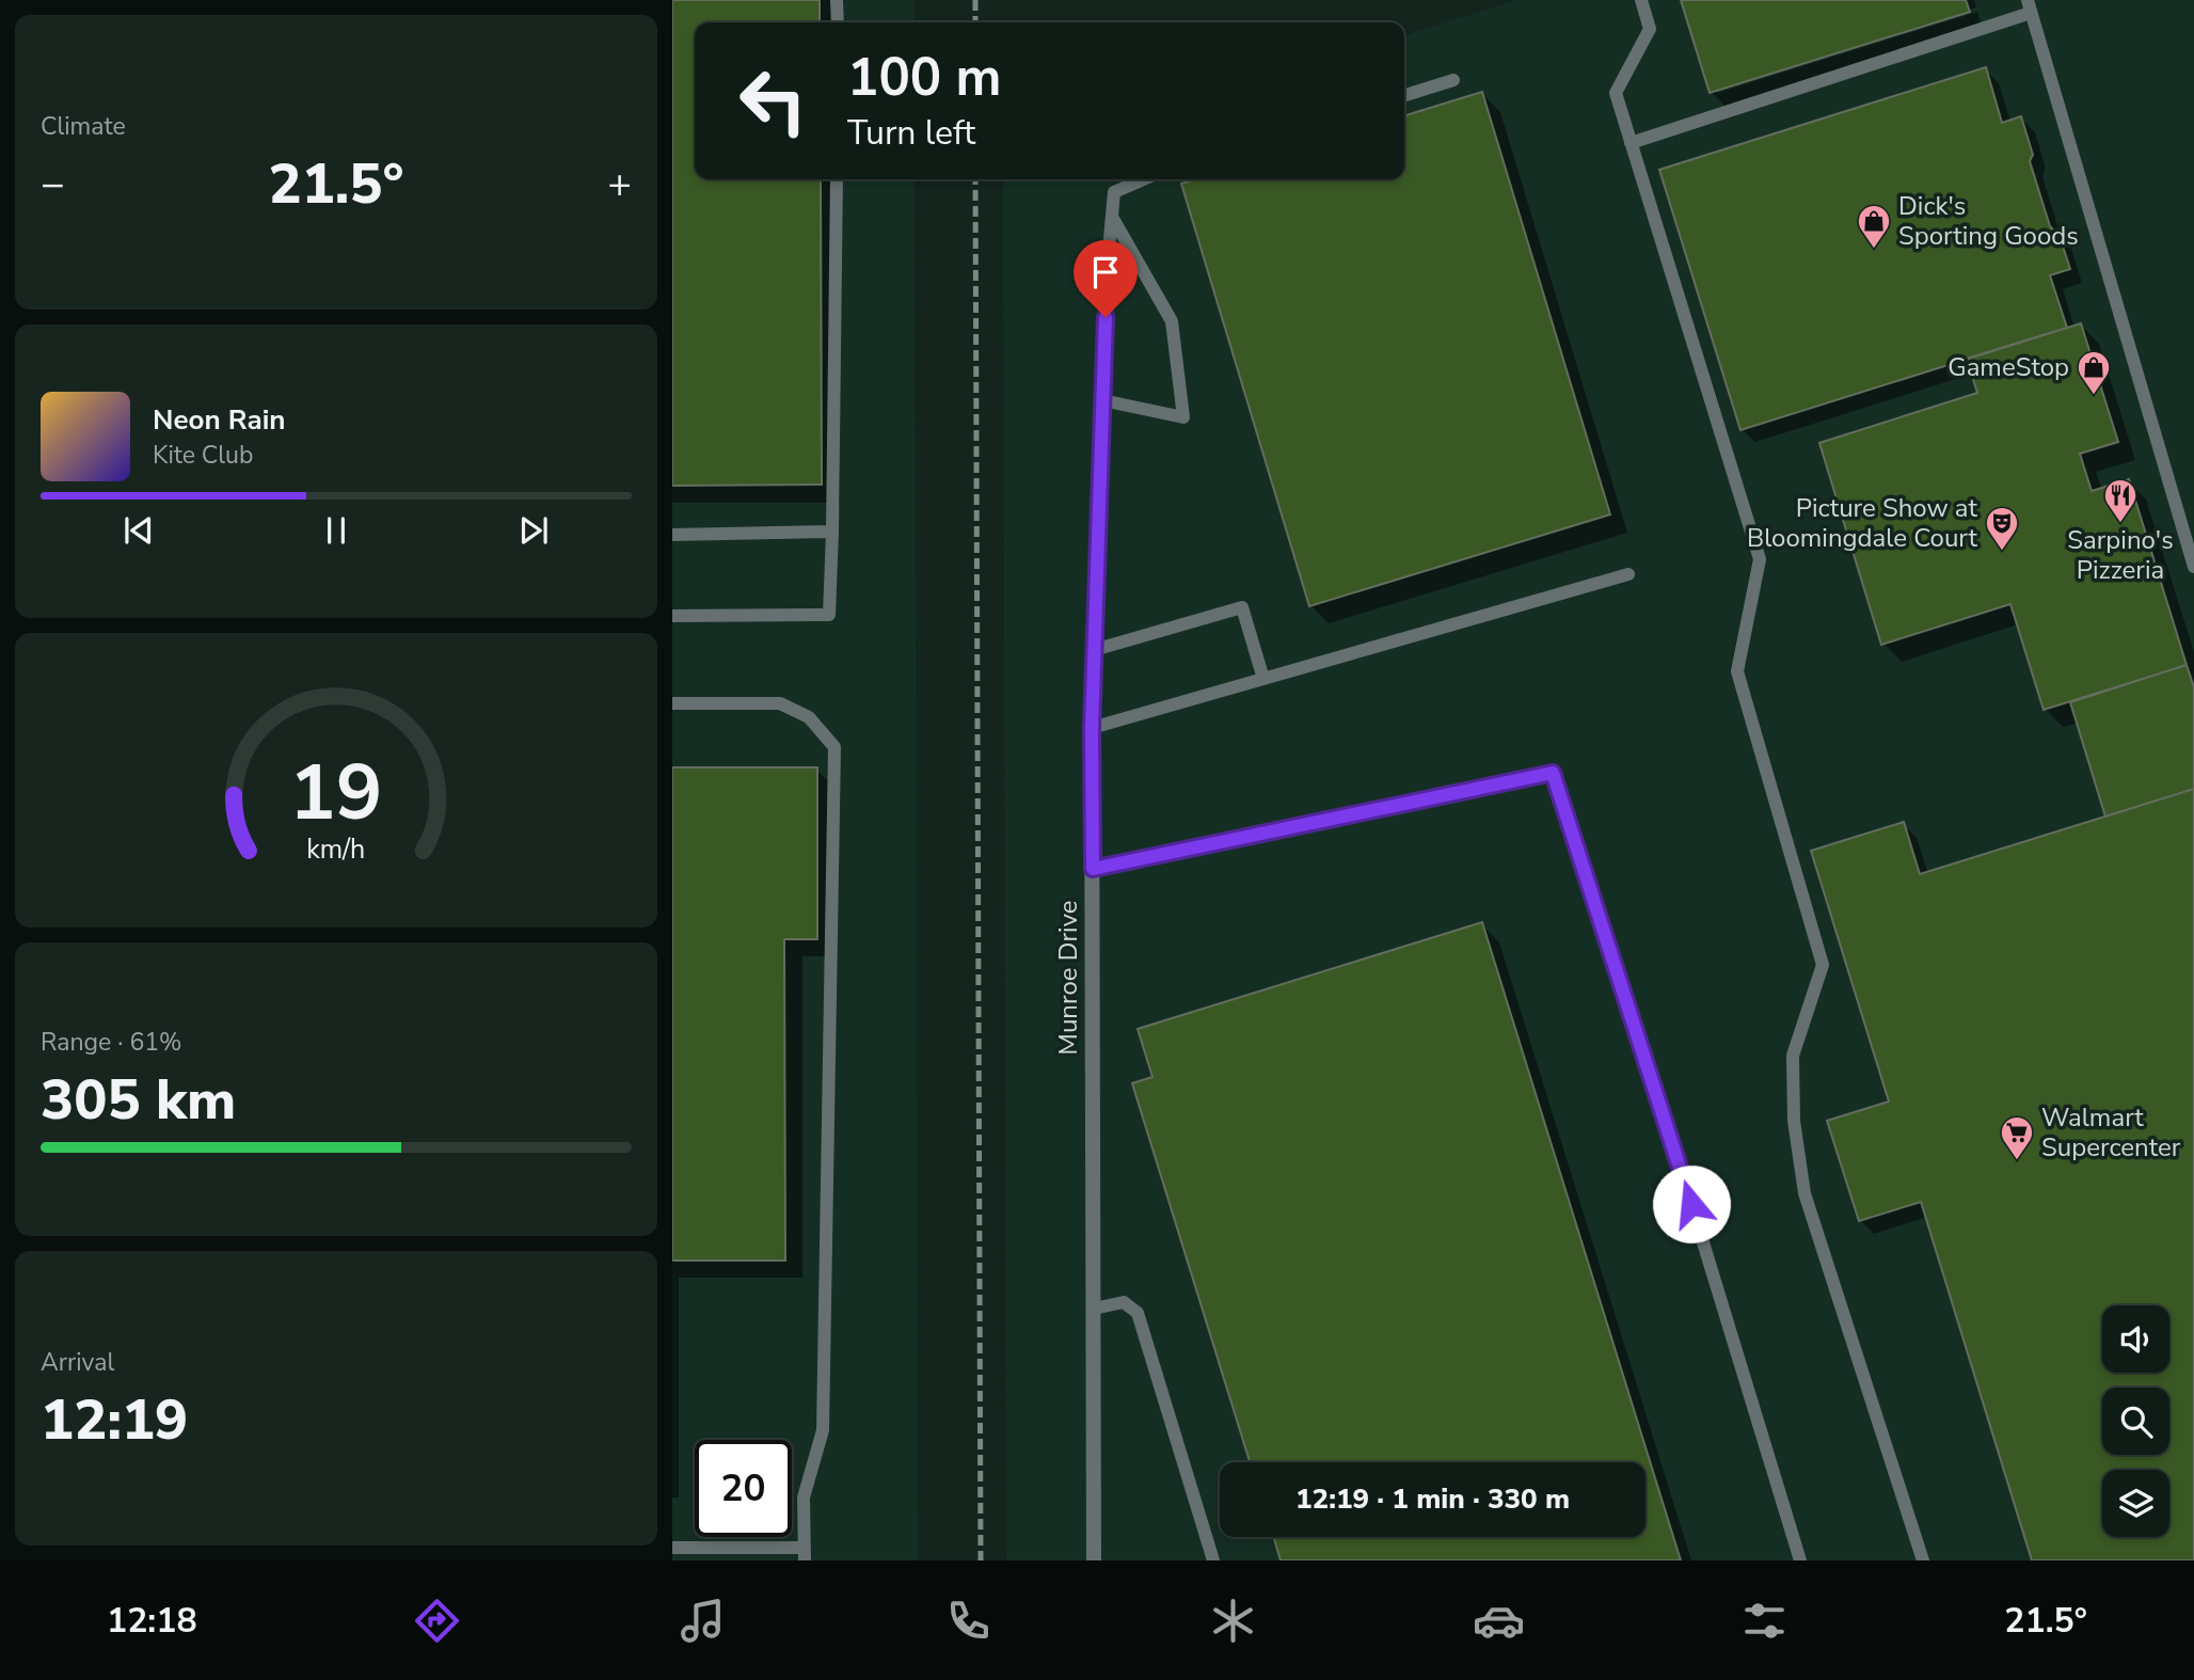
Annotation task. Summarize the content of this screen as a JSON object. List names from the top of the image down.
{
  "streets": {
    "street": ["Munroe Drive"]
  },
  "places": {
    "shop": ["Dick's Sporting Goods", "GameStop"],
    "restaurant": ["Sarpino's Pizzeria"],
    "theatre": ["Picture Show at Bloomingdale Court"],
    "supermarket": ["Walmart Supercenter"]
  },
  "page": {
    "tile": [
      "Climate",
      ["Range · 61%", "305 km"],
      ["Arrival", "12:19"]
    ],
    "turn": ["100 m", "Turn left"],
    "heat": ["−", "21.5°", "+"],
    "song": ["Neon Rain", "Kite Club"],
    "limit": "20",
    "trip": "12:19 · 1 min · 330 m",
    "tabs": ["12:18", "21.5°"],
    "gauge": ["19", "km/h"]
  }
}
